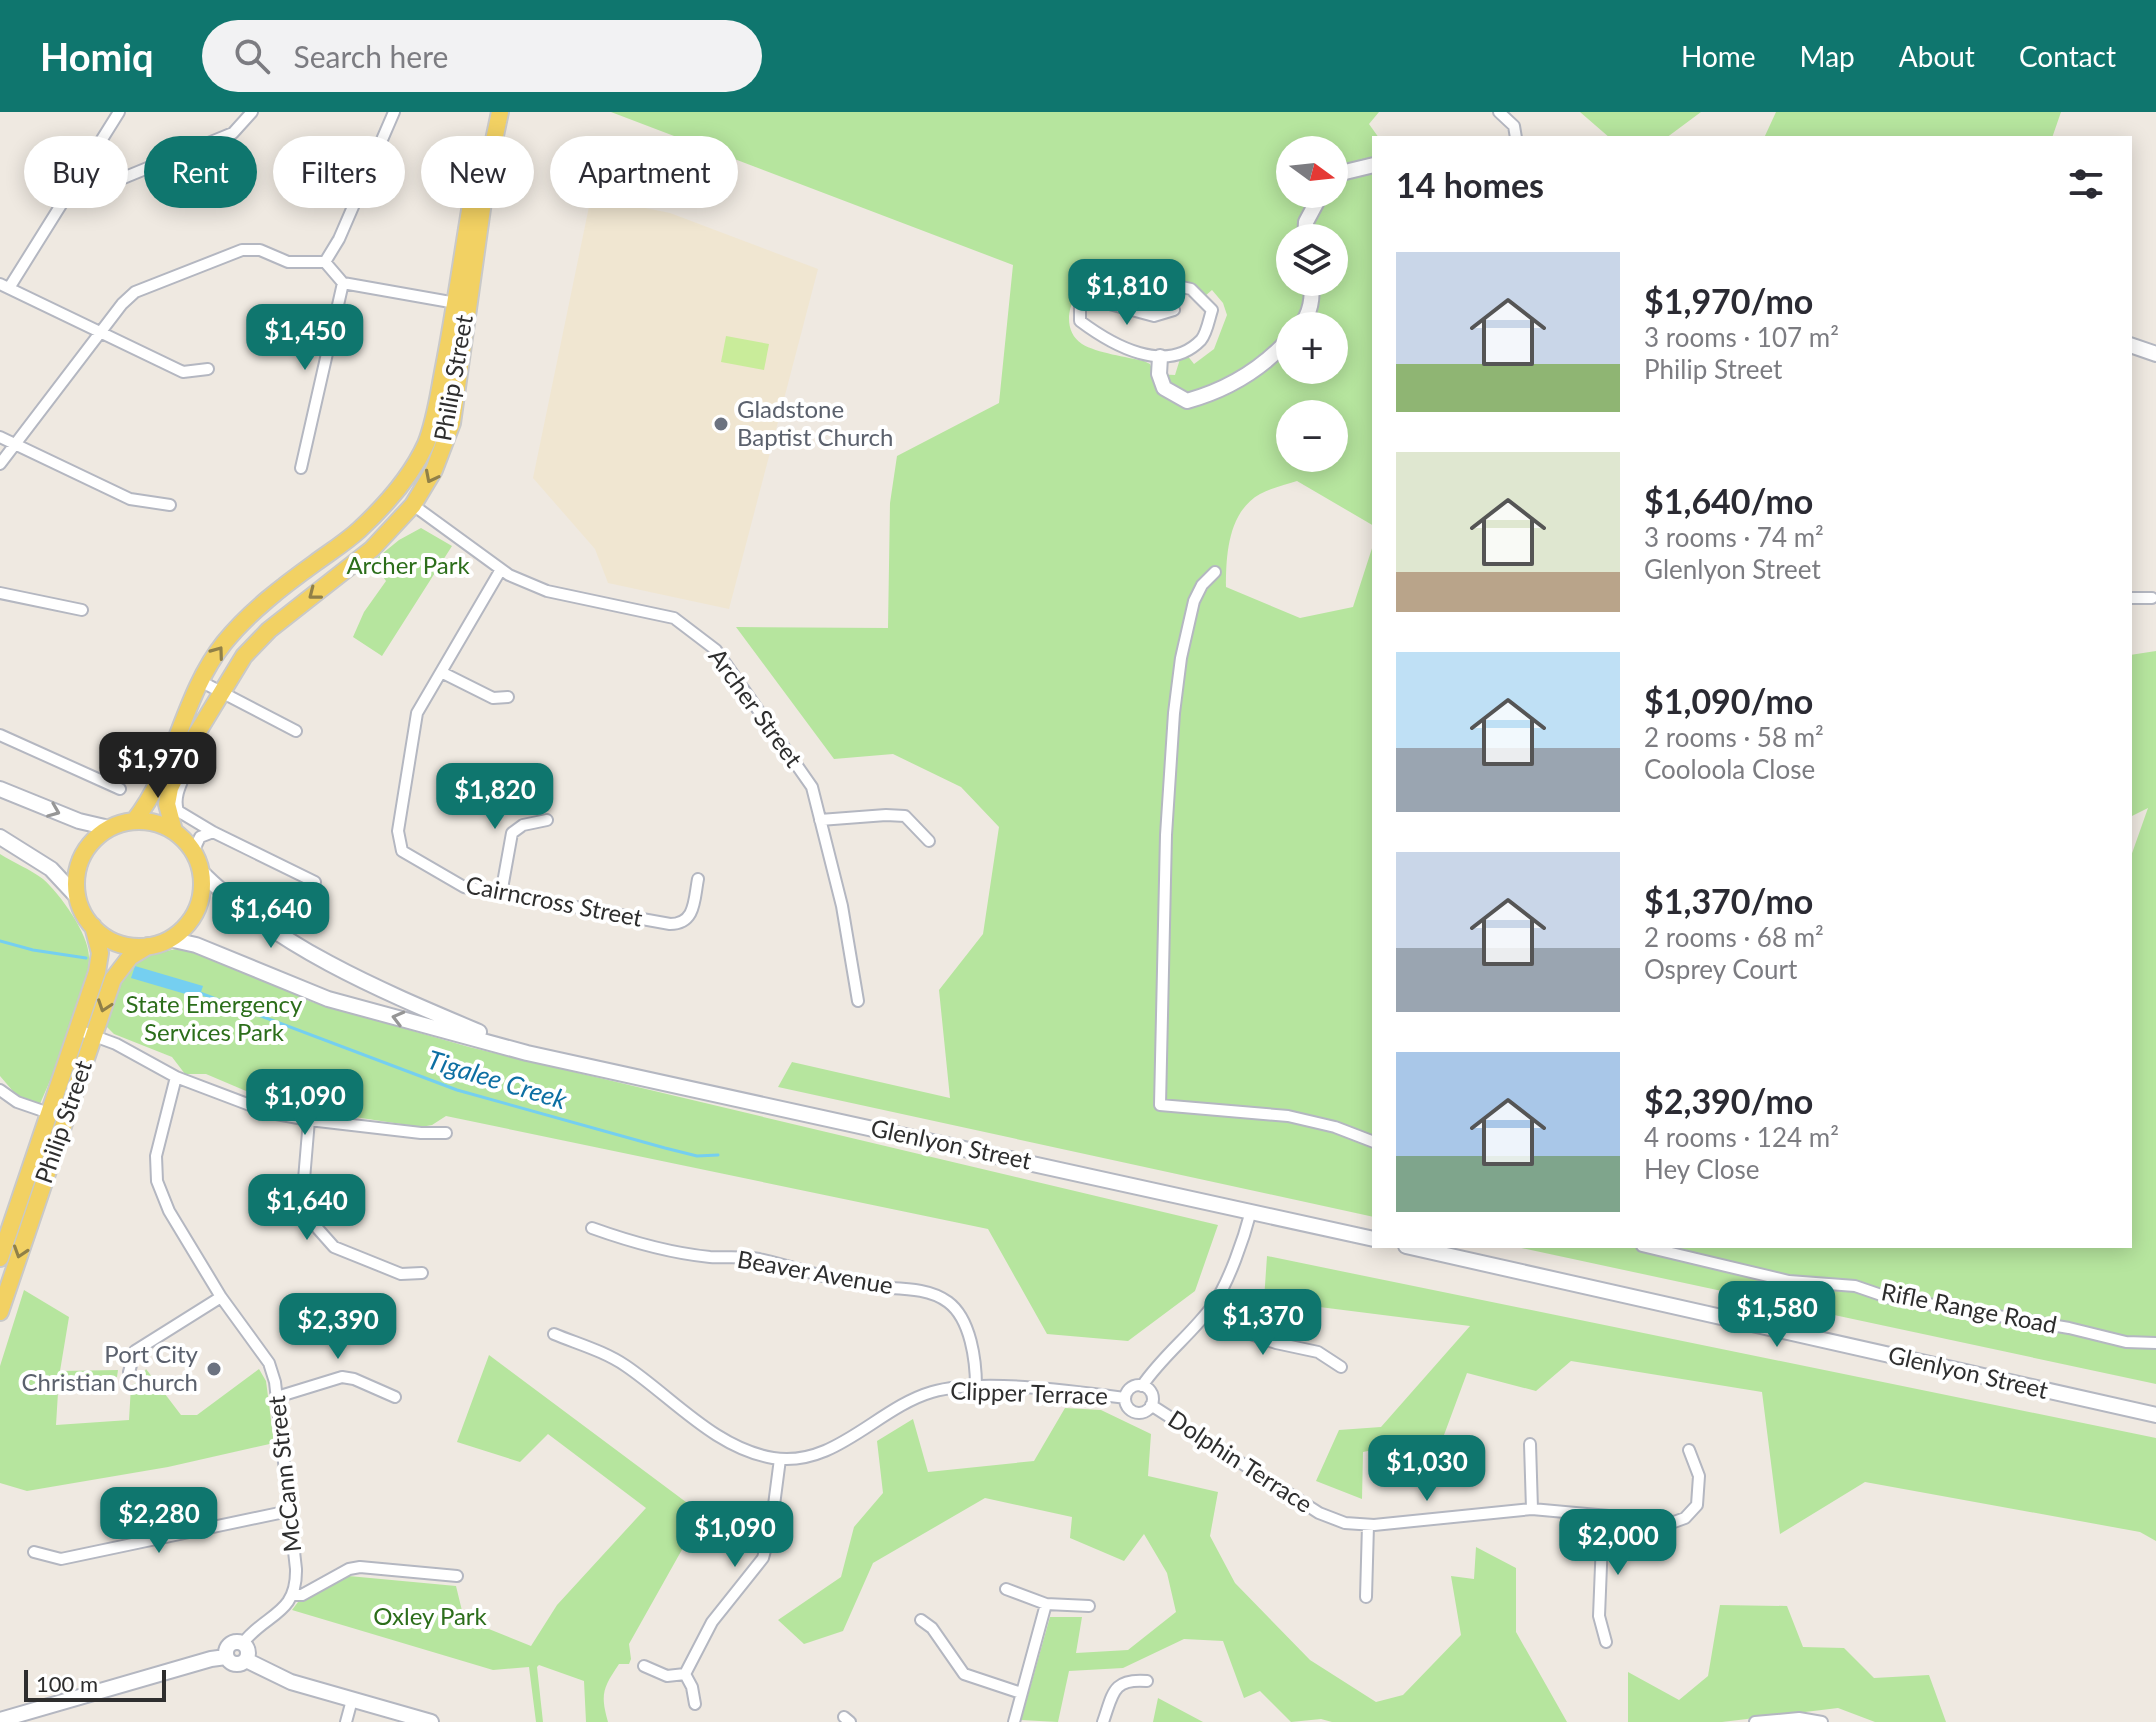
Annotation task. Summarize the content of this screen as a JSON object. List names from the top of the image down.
{
  "streets": {
    "main road": ["Philip Street", "Glenlyon Street"],
    "street": [
      "Archer Street",
      "Cairncross Street",
      "Beaver Avenue",
      "Rifle Range Road",
      "Clipper Terrace",
      "Dolphin Terrace",
      "McCann Street"
    ]
  },
  "crossings": [
    ["Philip Street", "Archer Street"],
    ["Philip Street", "Glenlyon Street"],
    ["Archer Street", "Cairncross Street"],
    ["Beaver Avenue", "Clipper Terrace"],
    ["Clipper Terrace", "Dolphin Terrace"]
  ],
  "water": ["Tigalee Creek"],
  "parks": ["Archer Park", "State Emergency Services Park", "Oxley Park"],
  "places": ["Gladstone Baptist Church", "Port City Christian Church"],
  "scale_bar": "100 m",
  "north": "right",
  "page": {
    "header": "Homiq",
    "search": "Search here",
    "nav": [
      "Home",
      "Map",
      "About",
      "Contact"
    ],
    "map_buttons": ["+", "−"],
    "chip": [
      "Buy",
      "Rent",
      "Filters",
      "New",
      "Apartment"
    ],
    "heading": "14 homes",
    "list": [
      {
        "name": "$1,970/mo",
        "note": "3 rooms · 107 m² · Philip Street"
      },
      {
        "name": "$1,640/mo",
        "note": "3 rooms · 74 m² · Glenlyon Street"
      },
      {
        "name": "$1,090/mo",
        "note": "2 rooms · 58 m² · Cooloola Close"
      },
      {
        "name": "$1,370/mo",
        "note": "2 rooms · 68 m² · Osprey Court"
      },
      {
        "name": "$2,390/mo",
        "note": "4 rooms · 124 m² · Hey Close"
      }
    ],
    "price": [
      "$1,810",
      "$1,450",
      "$1,970",
      "$1,820",
      "$1,640",
      "$1,090",
      "$1,640",
      "$1,580",
      "$1,370",
      "$2,390",
      "$1,030",
      "$2,280",
      "$1,090",
      "$2,000"
    ],
    "scale": "100 m"
  }
}
